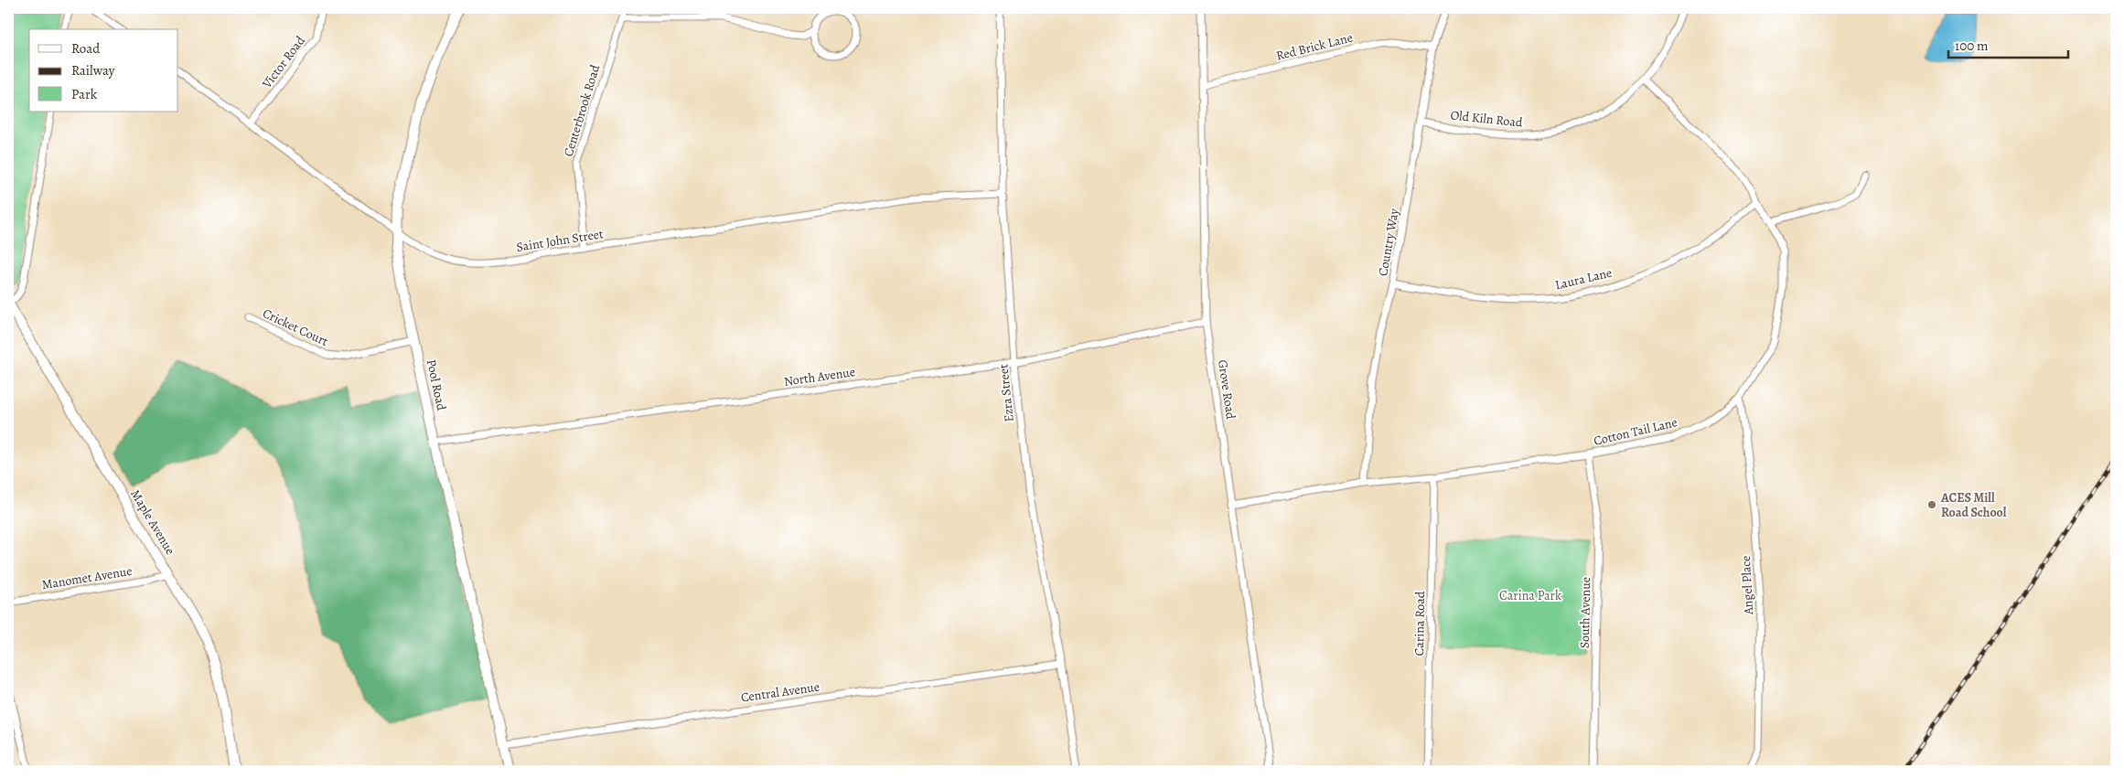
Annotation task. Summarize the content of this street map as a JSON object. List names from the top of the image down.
{
  "streets": {
    "street": [
      "Red Brick Lane",
      "Victor Road",
      "Centerbrook Road",
      "Old Kiln Road",
      "Saint John Street",
      "Country Way",
      "Laura Lane",
      "Cricket Court",
      "North Avenue",
      "Pool Road",
      "Grove Road",
      "Ezra Street",
      "Cotton Tail Lane",
      "Maple Avenue",
      "Manomet Avenue",
      "Angel Place",
      "South Avenue",
      "Carina Road",
      "Central Avenue"
    ]
  },
  "crossings": [
    ["Red Brick Lane", "Country Way"],
    ["Red Brick Lane", "Grove Road"],
    ["Victor Road", "Saint John Street"],
    ["Centerbrook Road", "Saint John Street"],
    ["Old Kiln Road", "Country Way"],
    ["Old Kiln Road", "Cotton Tail Lane"],
    ["Saint John Street", "Pool Road"],
    ["Saint John Street", "Ezra Street"],
    ["Country Way", "Laura Lane"],
    ["Country Way", "Cotton Tail Lane"],
    ["Laura Lane", "Cotton Tail Lane"],
    ["Cricket Court", "Pool Road"],
    ["North Avenue", "Pool Road"],
    ["North Avenue", "Grove Road"],
    ["North Avenue", "Ezra Street"],
    ["Pool Road", "Central Avenue"],
    ["Grove Road", "Cotton Tail Lane"],
    ["Ezra Street", "Central Avenue"],
    ["Cotton Tail Lane", "Angel Place"],
    ["Cotton Tail Lane", "South Avenue"],
    ["Cotton Tail Lane", "Carina Road"],
    ["Maple Avenue", "Manomet Avenue"]
  ],
  "parks": ["Carina Park"],
  "places": ["ACES Mill Road School"],
  "legend": ["Road", "Railway", "Park"],
  "scale_bar": "100 m"
}
